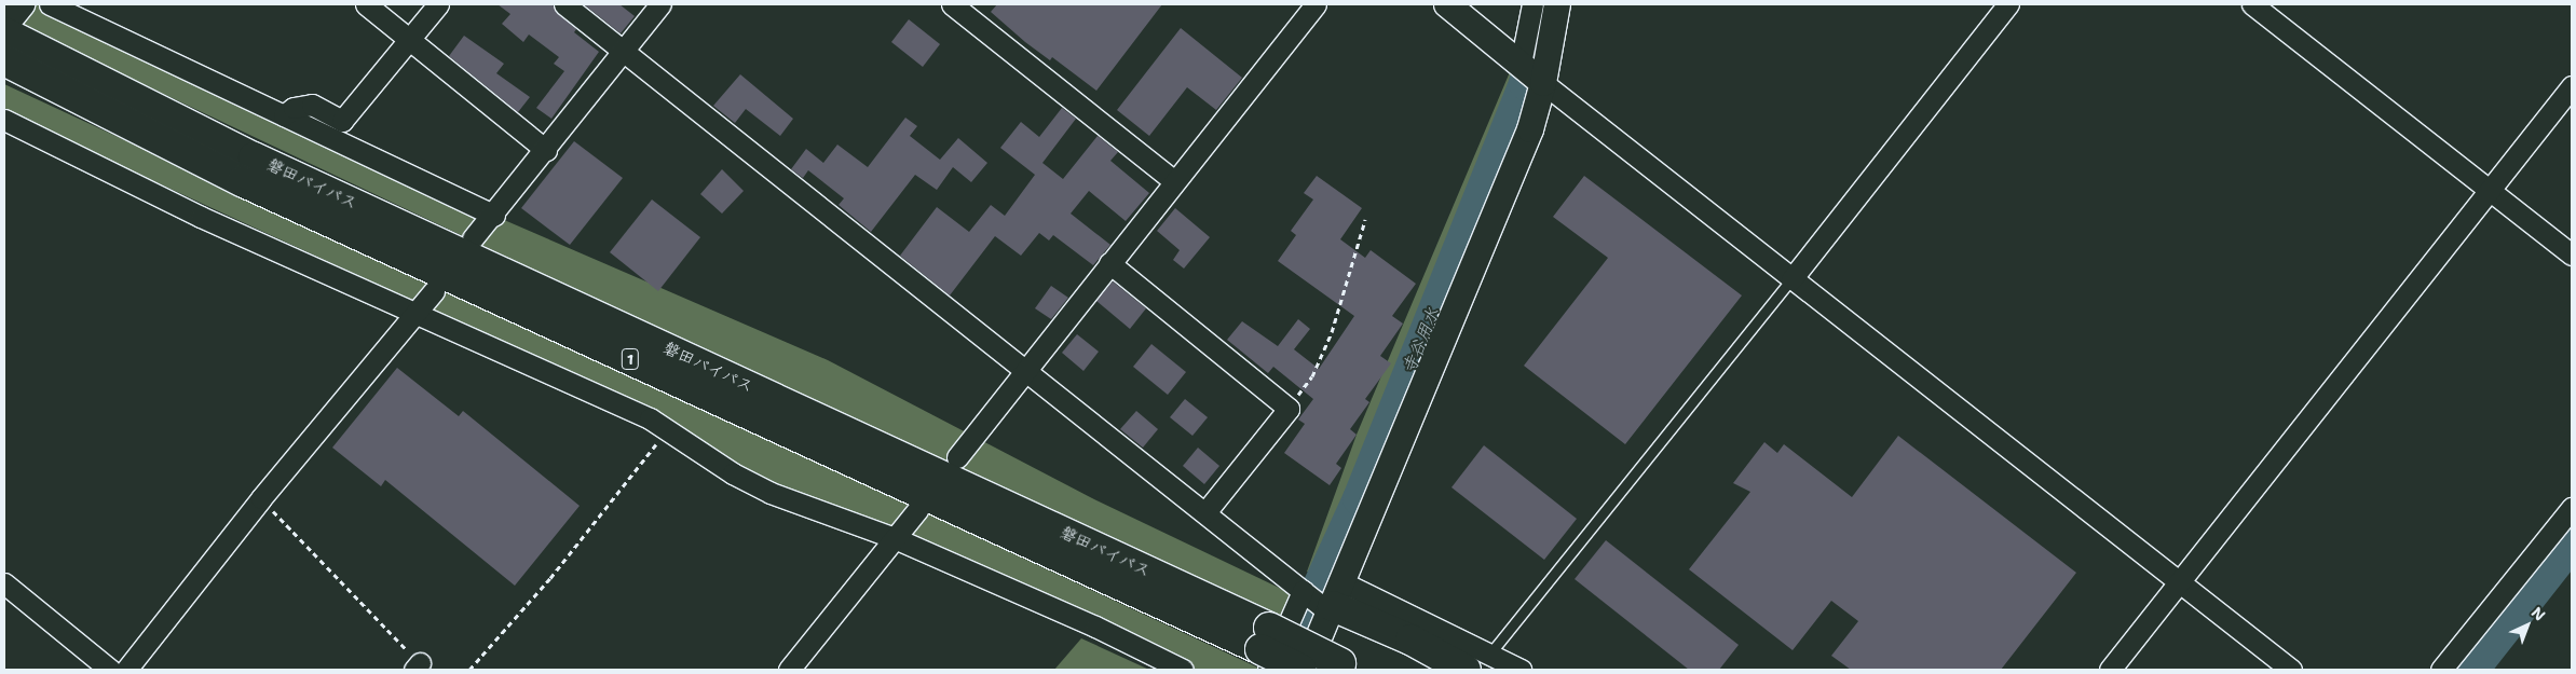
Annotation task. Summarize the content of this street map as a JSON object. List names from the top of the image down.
{
  "streets": {
    "highway": ["磐田バイパス", "1"]
  },
  "water": ["寺谷用水"],
  "north": "top right"
}
